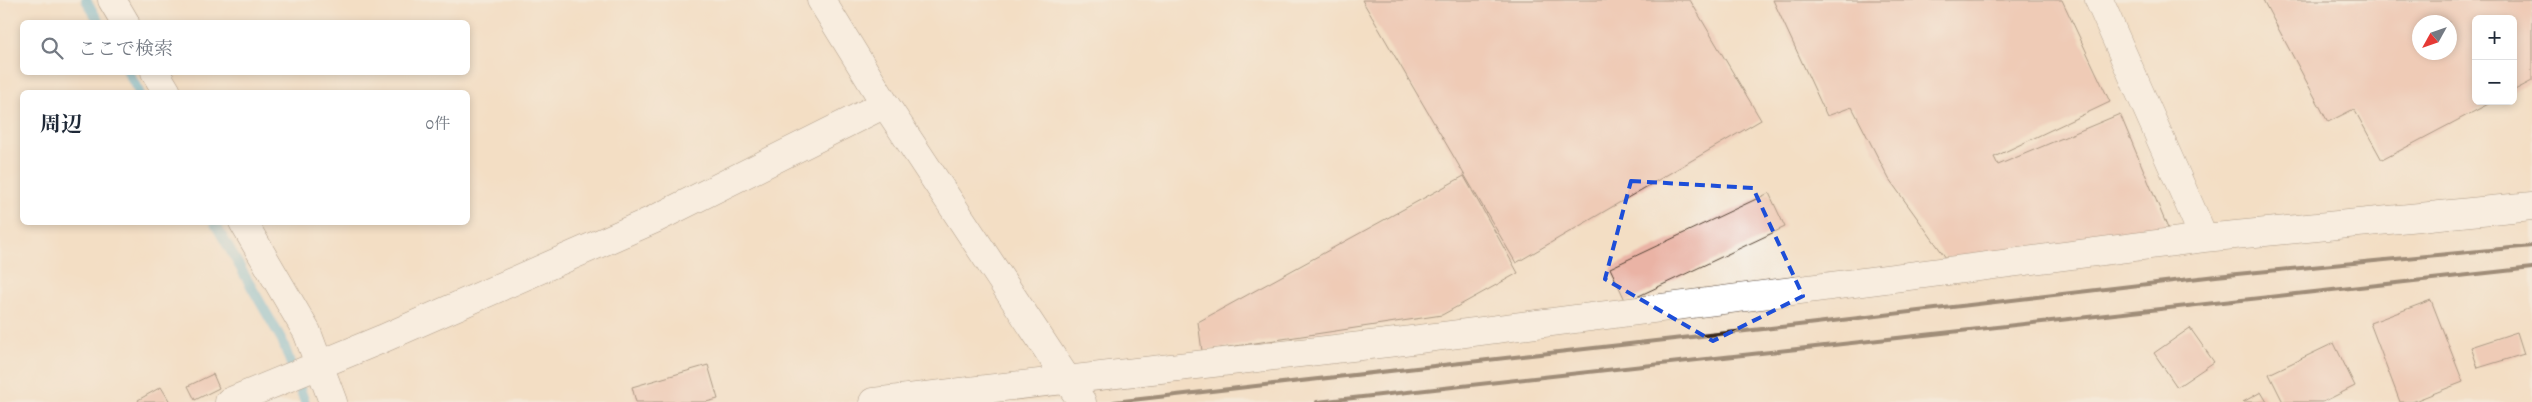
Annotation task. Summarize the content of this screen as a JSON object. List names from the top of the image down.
{
  "north": "bottom left",
  "page": {
    "map_buttons": ["+", "−"],
    "search": "ここで検索",
    "heading": ["周辺", "0件"]
  }
}
